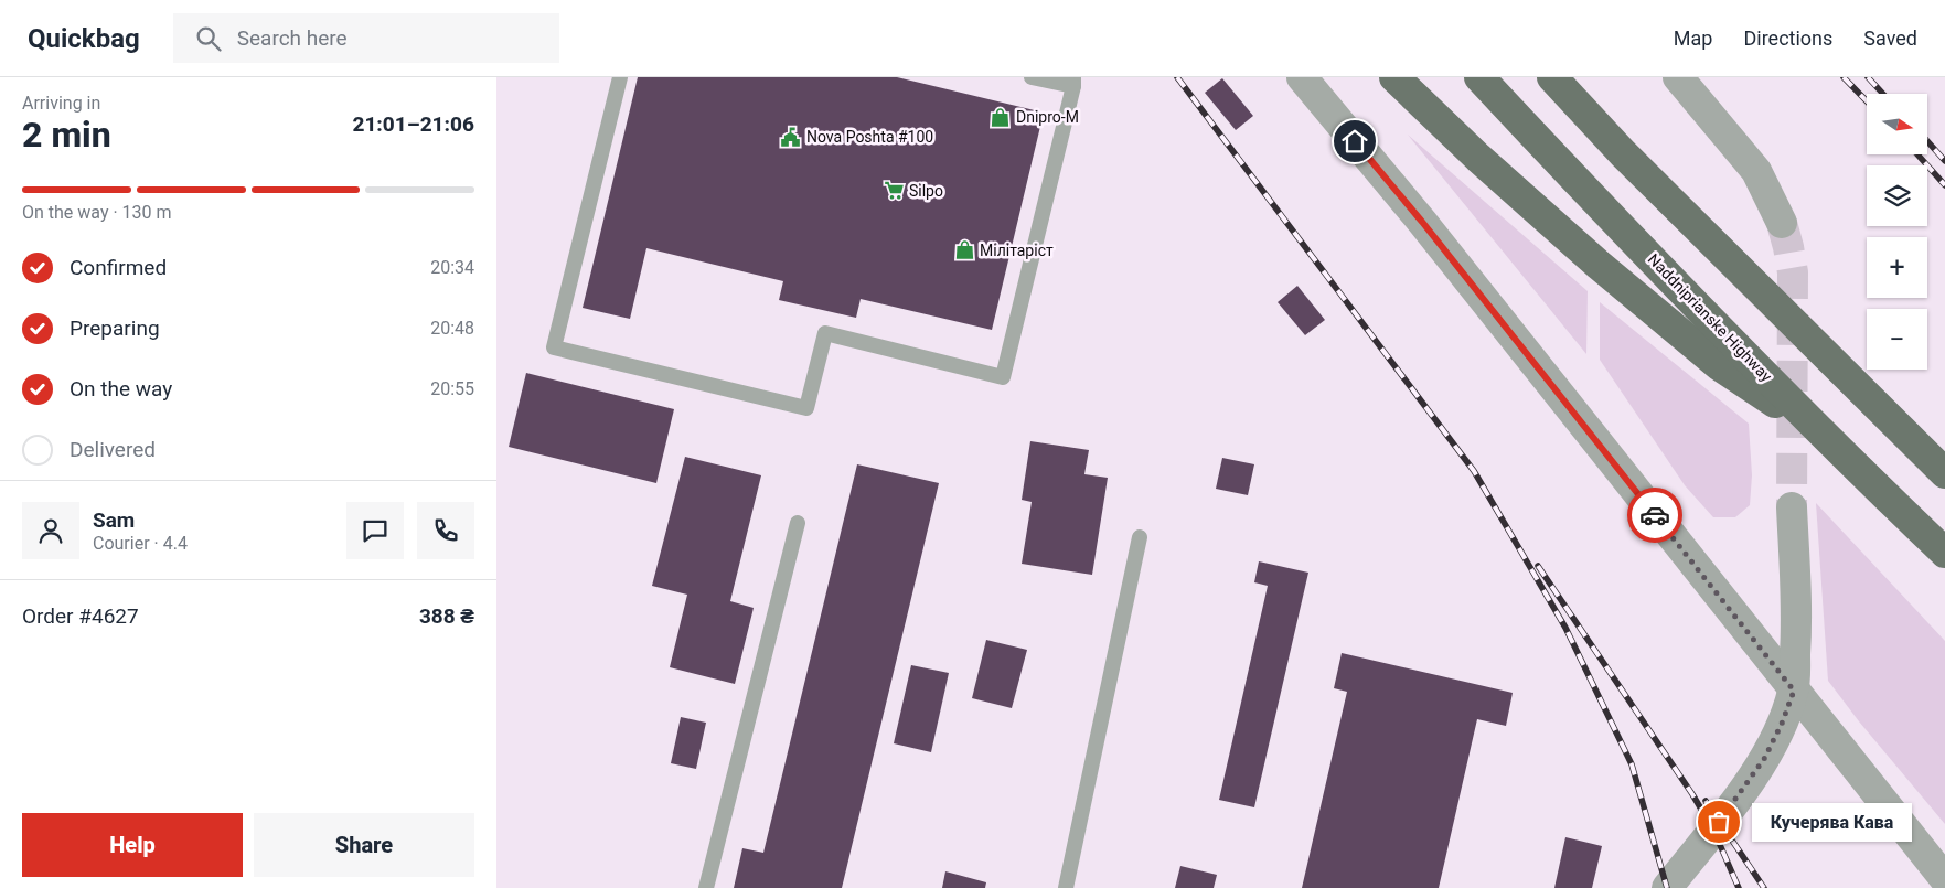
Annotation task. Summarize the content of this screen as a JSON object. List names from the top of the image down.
{
  "streets": {
    "main road": ["Naddniprianske Highway"]
  },
  "places": {
    "shop": ["Dnipro-M", "Мілітаріст"],
    "public building": ["Nova Poshta #100"],
    "supermarket": ["Silpo"],
    "other": ["Кучерява Кава"]
  },
  "north": "right",
  "page": {
    "header": "Quickbag",
    "search": "Search here",
    "nav": ["Map", "Directions", "Saved"],
    "heading": ["2 min", "Arriving in", "21:01–21:06"],
    "panel": [
      "Sam",
      "Courier · 4.4",
      "Order #4627",
      "388 ₴"
    ],
    "map_buttons": ["+", "−"],
    "bar": "On the way · 130 m",
    "list": [
      ["Confirmed", "20:34"],
      ["Preparing", "20:48"],
      ["On the way", "20:55"],
      "Delivered"
    ],
    "buttons": ["Help", "Share"],
    "bubble": "Кучерява Кава"
  }
}
